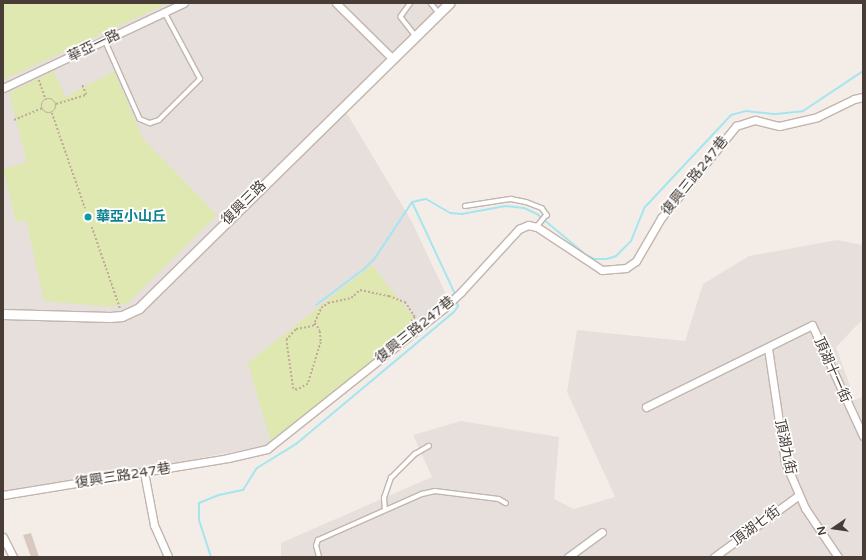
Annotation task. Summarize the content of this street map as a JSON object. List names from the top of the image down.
{
  "streets": {
    "street": [
      "華亞一路",
      "復興三路247巷",
      "復興三路",
      "頂湖十一街",
      "頂湖九街",
      "頂湖七街"
    ]
  },
  "crossings": [
    ["頂湖十一街", "頂湖九街"],
    ["頂湖九街", "頂湖七街"]
  ],
  "places": ["華亞小山丘"],
  "north": "left"
}
